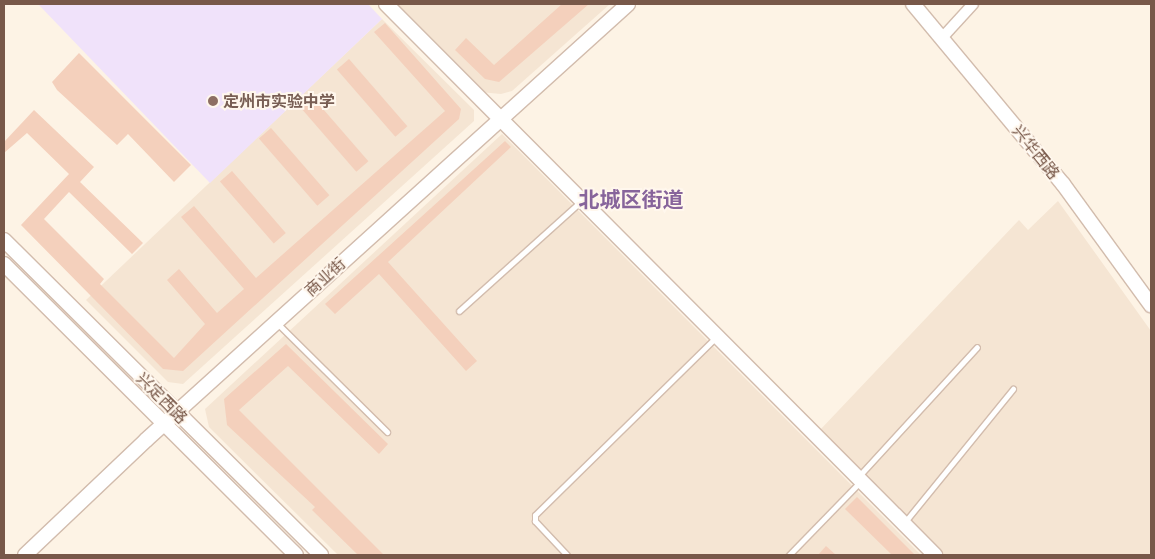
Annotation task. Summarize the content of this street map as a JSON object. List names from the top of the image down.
{
  "streets": {
    "street": ["兴华西路", "商业街", "兴定西路"]
  },
  "crossings": [
    ["商业街", "兴定西路"]
  ],
  "districts": ["北城区街道"],
  "places": ["定州市实验中学"]
}
